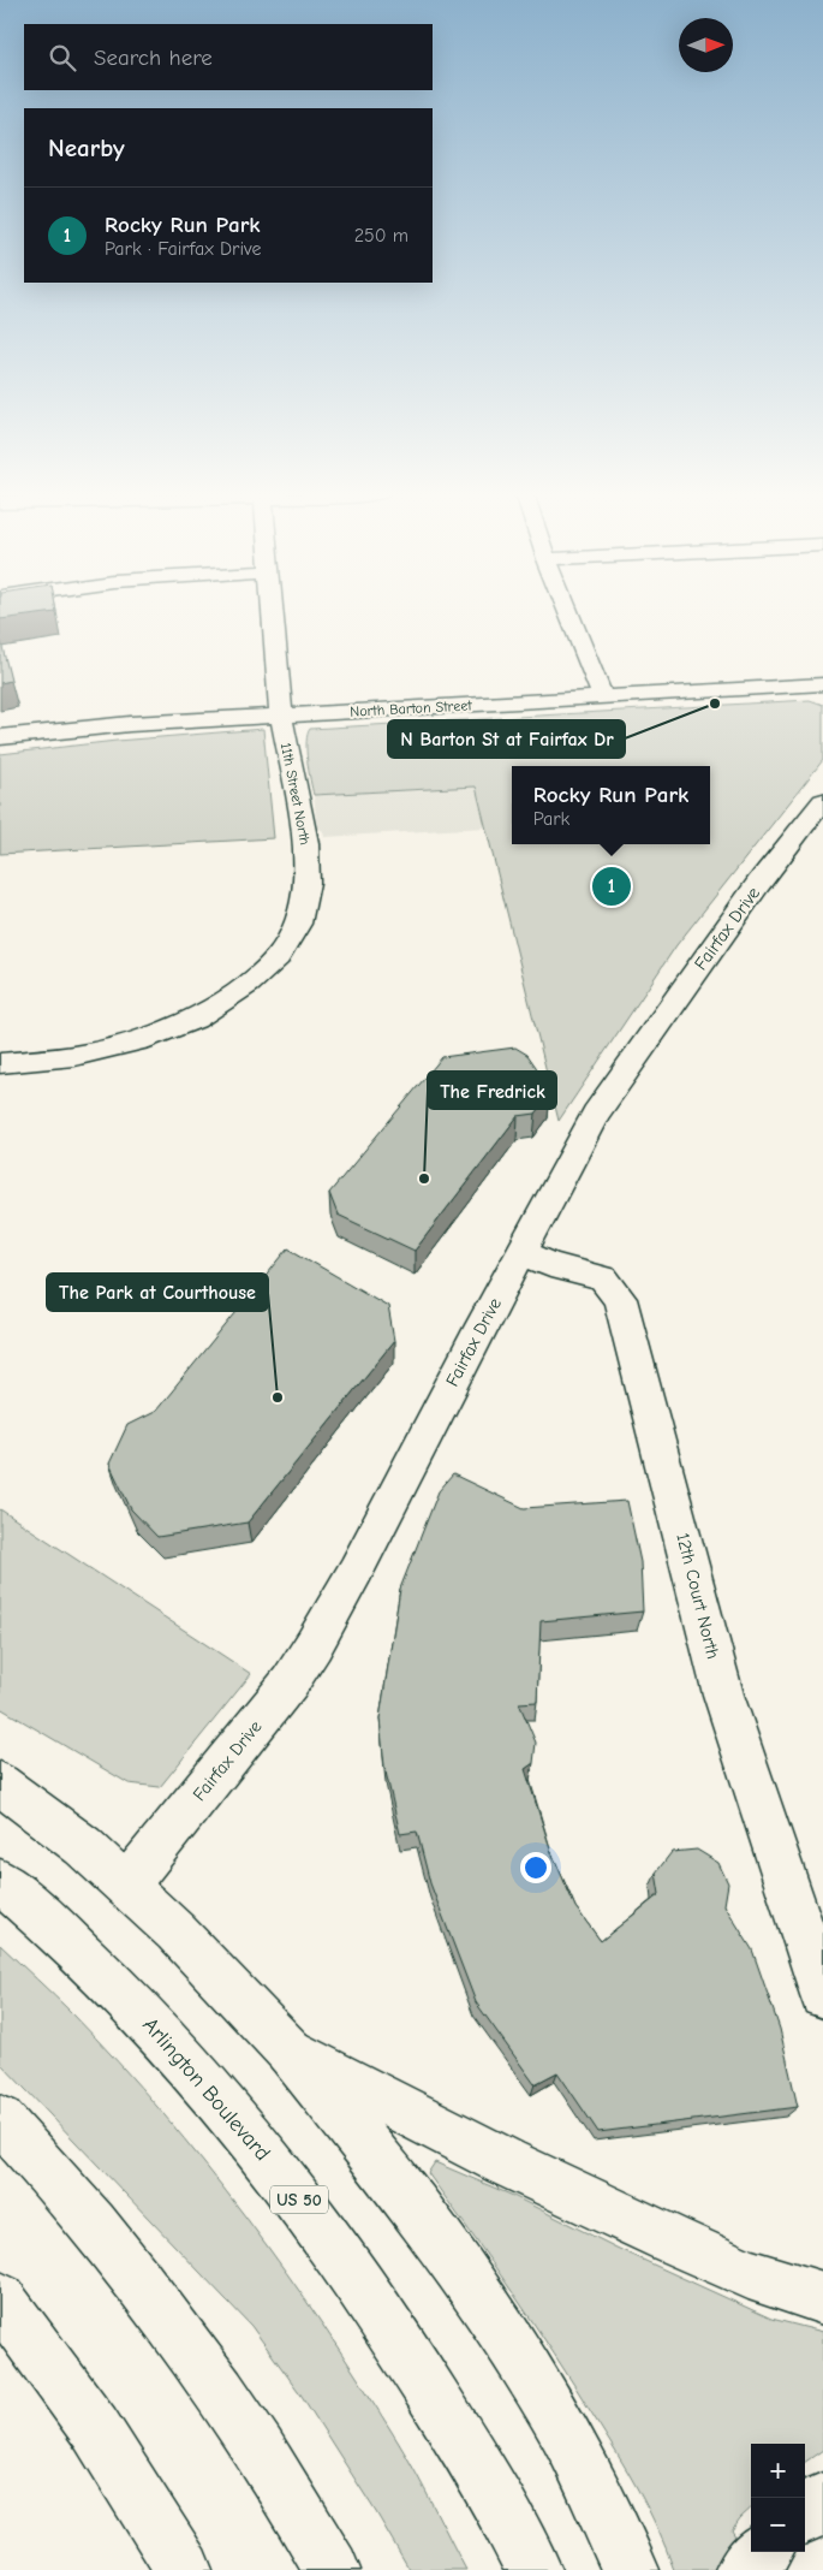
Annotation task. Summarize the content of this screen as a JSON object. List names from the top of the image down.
{
  "streets": {
    "main road": [
      "North Barton Street",
      "11th Street North",
      "Fairfax Drive",
      "12th Court North",
      "Arlington Boulevard",
      "US 50"
    ]
  },
  "crossings": [
    ["North Barton Street", "11th Street North"],
    ["Fairfax Drive", "12th Court North"]
  ],
  "places": ["N Barton St at Fairfax Dr", "The Fredrick", "The Park at Courthouse"],
  "north": "right",
  "page": {
    "search": "Search here",
    "heading": "Nearby",
    "list": [
      {
        "mark": "1",
        "name": "Rocky Run Park",
        "note": "Park · Fairfax Drive",
        "value": "250 m"
      }
    ],
    "popup": ["Rocky Run Park", "Park"],
    "pins": "1",
    "map_buttons": ["+", "−"]
  }
}
